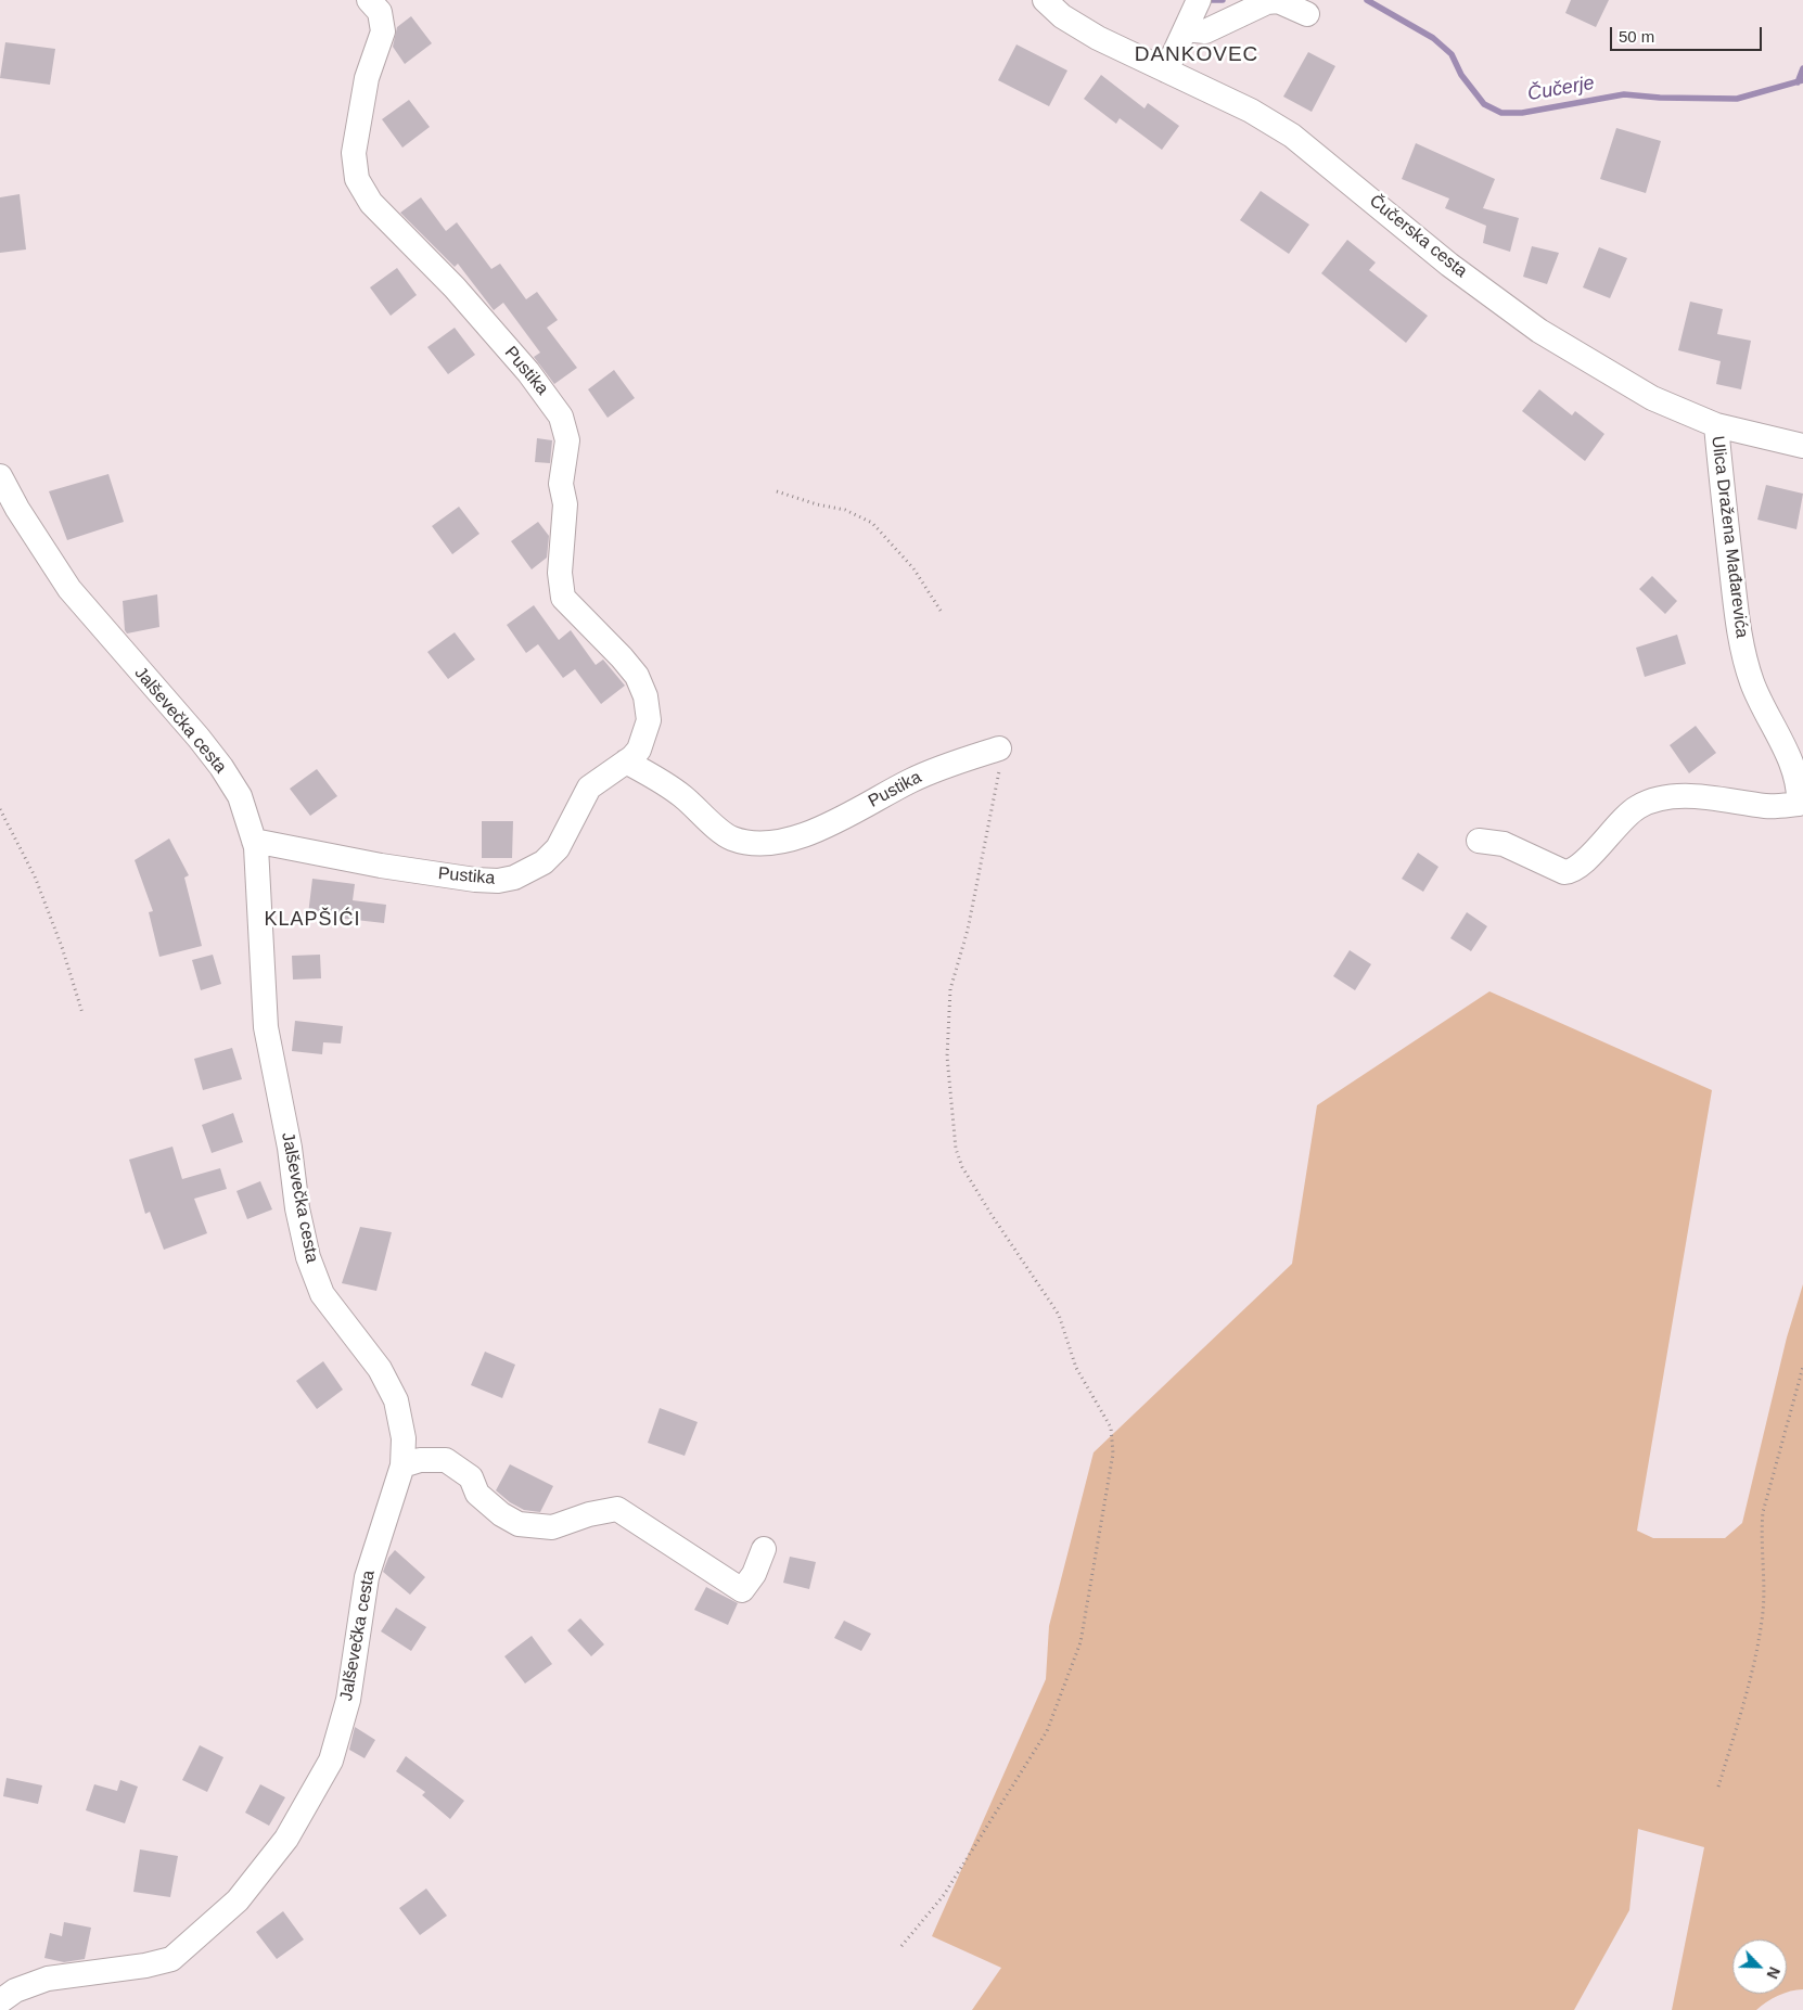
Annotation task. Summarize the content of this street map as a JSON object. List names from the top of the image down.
{
  "streets": {
    "street": [
      "Čučerska cesta",
      "Pustika",
      "Ulica Dražena Mađarevića",
      "Jalševečka cesta"
    ]
  },
  "crossings": [
    ["Čučerska cesta", "Ulica Dražena Mađarevića"],
    ["Pustika", "Jalševečka cesta"]
  ],
  "districts": ["DANKOVEC", "KLAPŠIĆI"],
  "water": ["Čučerje"],
  "scale_bar": "50 m",
  "north": "bottom right"
}
